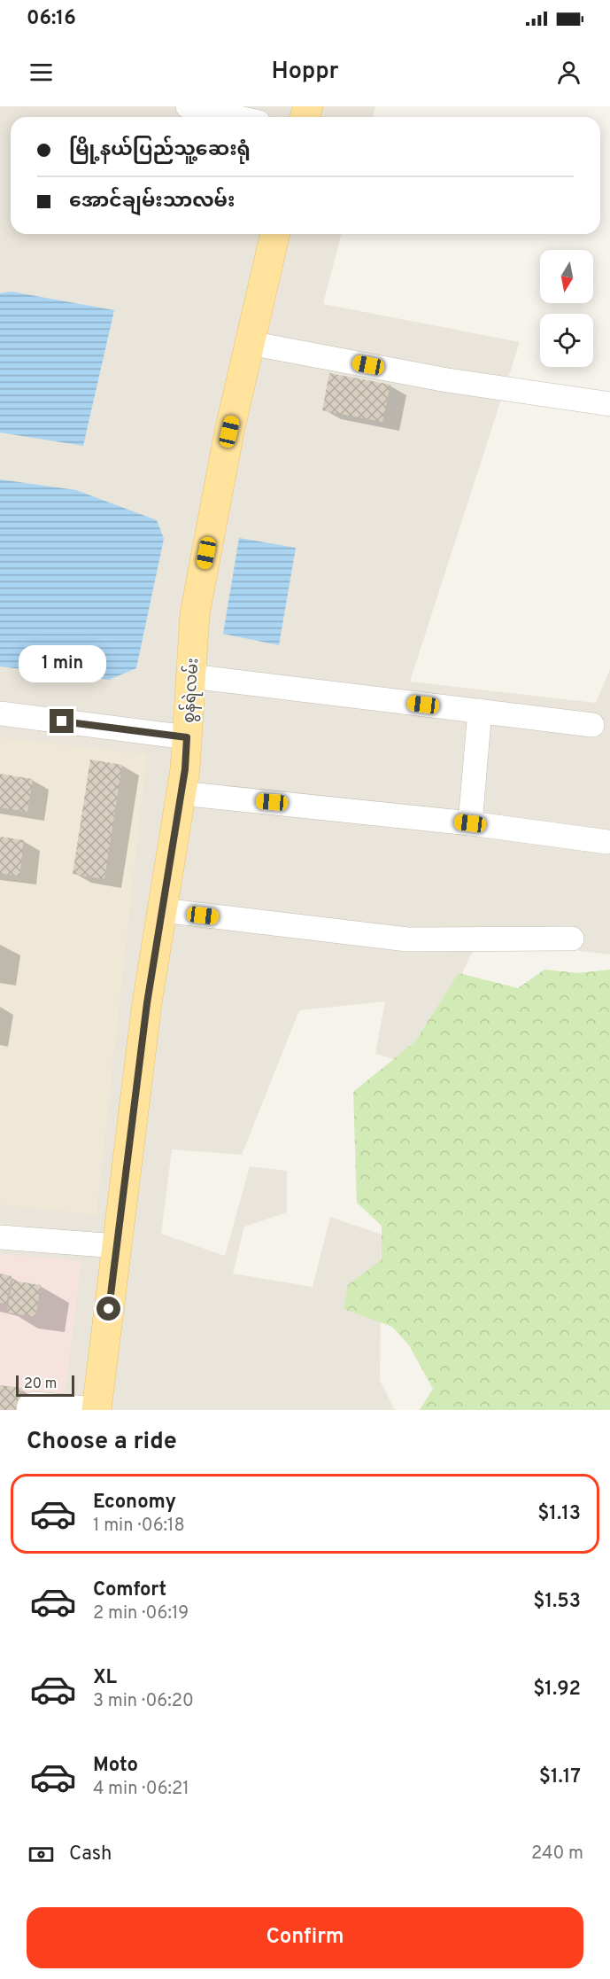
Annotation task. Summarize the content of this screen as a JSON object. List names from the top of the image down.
{
  "streets": {
    "main road": ["စွန်ရဲလမ်း"]
  },
  "scale_bar": "20 m",
  "north": "bottom",
  "page": {
    "status": "06:16",
    "header": "Hoppr",
    "banner": ["မြို့နယ်ပြည်သူ့ဆေးရုံ", "အောင်ချမ်းသာလမ်း"],
    "bubble": "1 min",
    "scale": "20 m",
    "heading": "Choose a ride",
    "list": [
      {
        "name": "Economy",
        "note": "1 min · 06:18",
        "value": "$1.13"
      },
      {
        "name": "Comfort",
        "note": "2 min · 06:19",
        "value": "$1.53"
      },
      {
        "name": "XL",
        "note": "3 min · 06:20",
        "value": "$1.92"
      },
      {
        "name": "Moto",
        "note": "4 min · 06:21",
        "value": "$1.17"
      }
    ],
    "pay": ["Cash", "240 m"],
    "buttons": "Confirm"
  }
}
